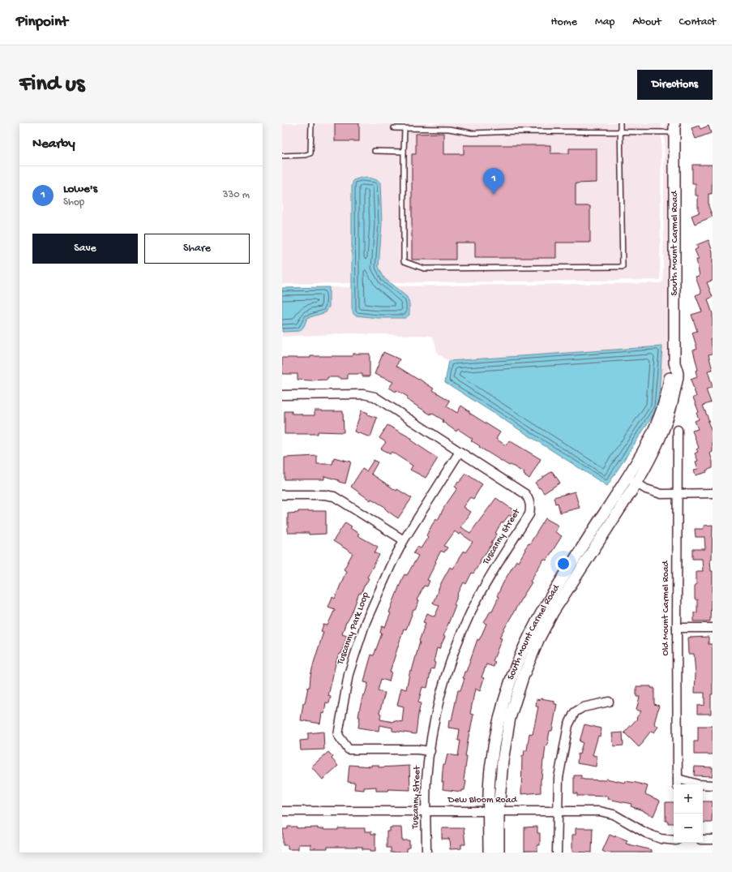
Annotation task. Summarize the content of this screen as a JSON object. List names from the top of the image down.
{
  "streets": {
    "street": [
      "South Mount Carmel Road",
      "Tuscanny Street",
      "Old Mount Carmel Road",
      "Tuscanny Park Loop",
      "Dew Bloom Road"
    ]
  },
  "crossings": [
    ["South Mount Carmel Road", "Dew Bloom Road"],
    ["Tuscanny Street", "Tuscanny Park Loop"],
    ["Tuscanny Street", "Dew Bloom Road"]
  ],
  "page": {
    "header": "Pinpoint",
    "nav": [
      "Home",
      "Map",
      "About",
      "Contact"
    ],
    "buttons": [
      "Directions",
      ["Save", "Share"]
    ],
    "title": "Find us",
    "heading": "Nearby",
    "list": [
      {
        "mark": "1",
        "name": "Lowe's",
        "note": "Shop",
        "value": "330 m"
      }
    ],
    "pins": "1",
    "map_buttons": ["+", "−"]
  }
}
